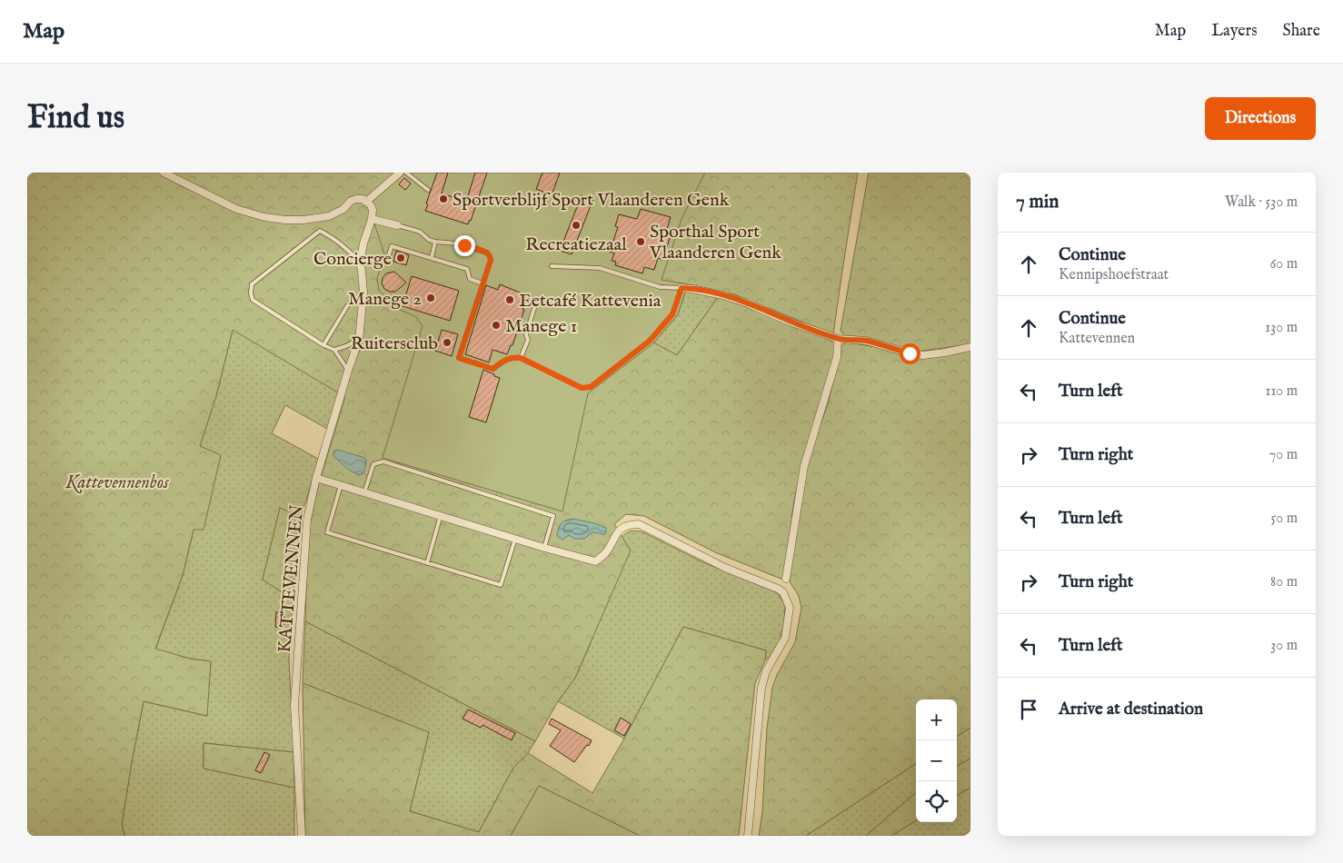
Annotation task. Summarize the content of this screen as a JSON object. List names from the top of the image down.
{
  "streets": {
    "street": ["KATTEVENNEN"]
  },
  "parks": ["Kattevennenbos"],
  "places": [
    "Sportverblijf Sport Vlaanderen Genk",
    "Recreatiezaal",
    "Sporthal Sport Vlaanderen Genk",
    "Concierge",
    "Manege 2",
    "Eetcafé Kattevenia",
    "Manege 1",
    "Ruitersclub"
  ],
  "page": {
    "header": "Map",
    "nav": ["Map", "Layers", "Share"],
    "buttons": "Directions",
    "title": "Find us",
    "heading": ["7 min", "Walk · 530 m"],
    "list": [
      ["Continue", "Kennipshoefstraat", "60 m"],
      ["Continue", "Kattevennen", "130 m"],
      ["Turn left", "110 m"],
      ["Turn right", "70 m"],
      ["Turn left", "50 m"],
      ["Turn right", "80 m"],
      ["Turn left", "30 m"],
      "Arrive at destination"
    ],
    "map_buttons": ["+", "−"]
  }
}
